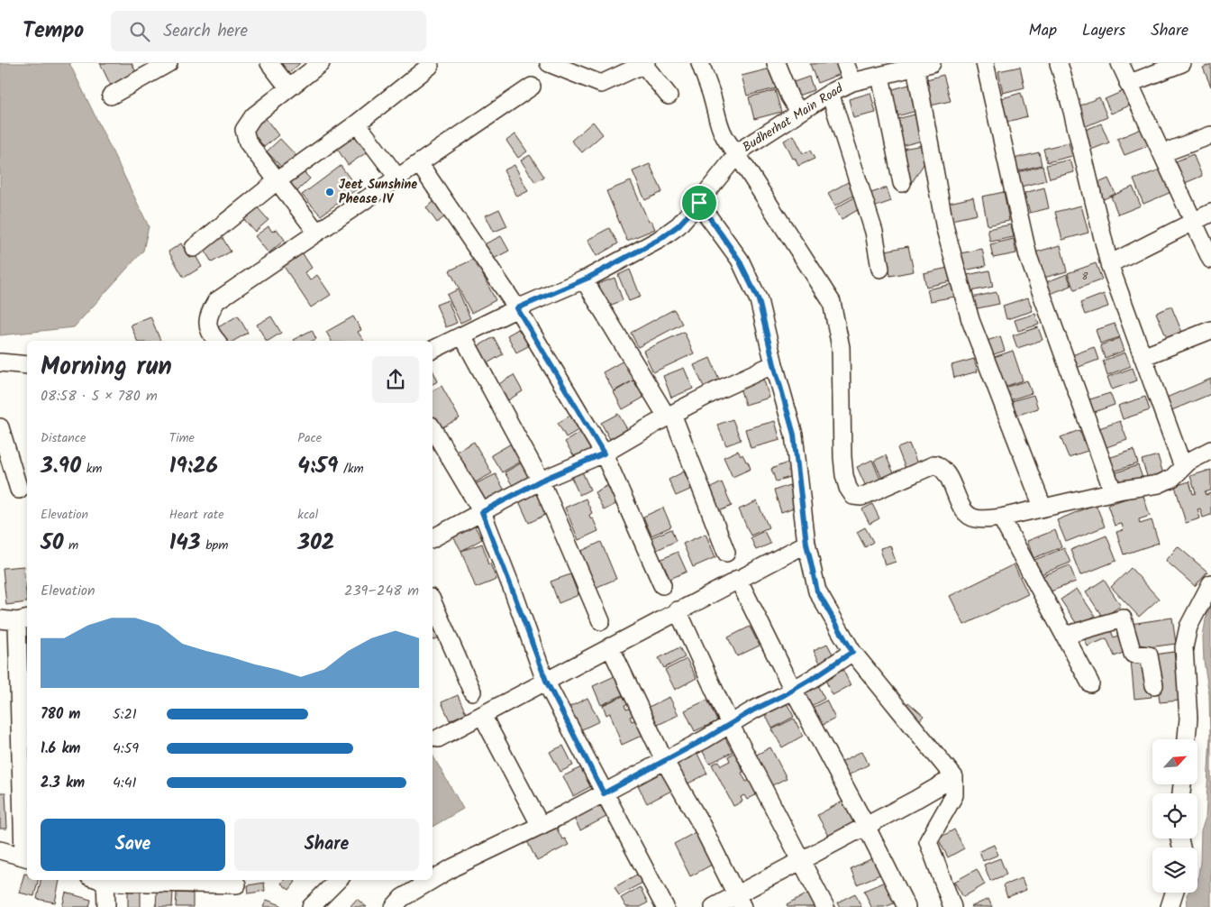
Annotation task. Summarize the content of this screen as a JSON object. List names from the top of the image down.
{
  "streets": {
    "street": ["Budherhat Main Road"]
  },
  "places": ["Jeet Sunshine Phease IV"],
  "house_numbers": ["8"],
  "north": "top right",
  "page": {
    "header": "Tempo",
    "search": "Search here",
    "nav": ["Map", "Layers", "Share"],
    "heading": ["Morning run", "08:58 · 5 × 780 m"],
    "stats": [
      ["Distance", "3.90 km"],
      ["Time", "19:26"],
      ["Pace", "4:59 /km"],
      ["Elevation", "50 m"],
      ["Heart rate", "143 bpm"],
      ["kcal", "302"]
    ],
    "chart": ["Elevation", "239–248 m"],
    "list": [
      {
        "name": "780 m",
        "note": "5:21"
      },
      {
        "name": "1.6 km",
        "note": "4:59"
      },
      {
        "name": "2.3 km",
        "note": "4:41"
      }
    ],
    "buttons": ["Save", "Share"]
  }
}
